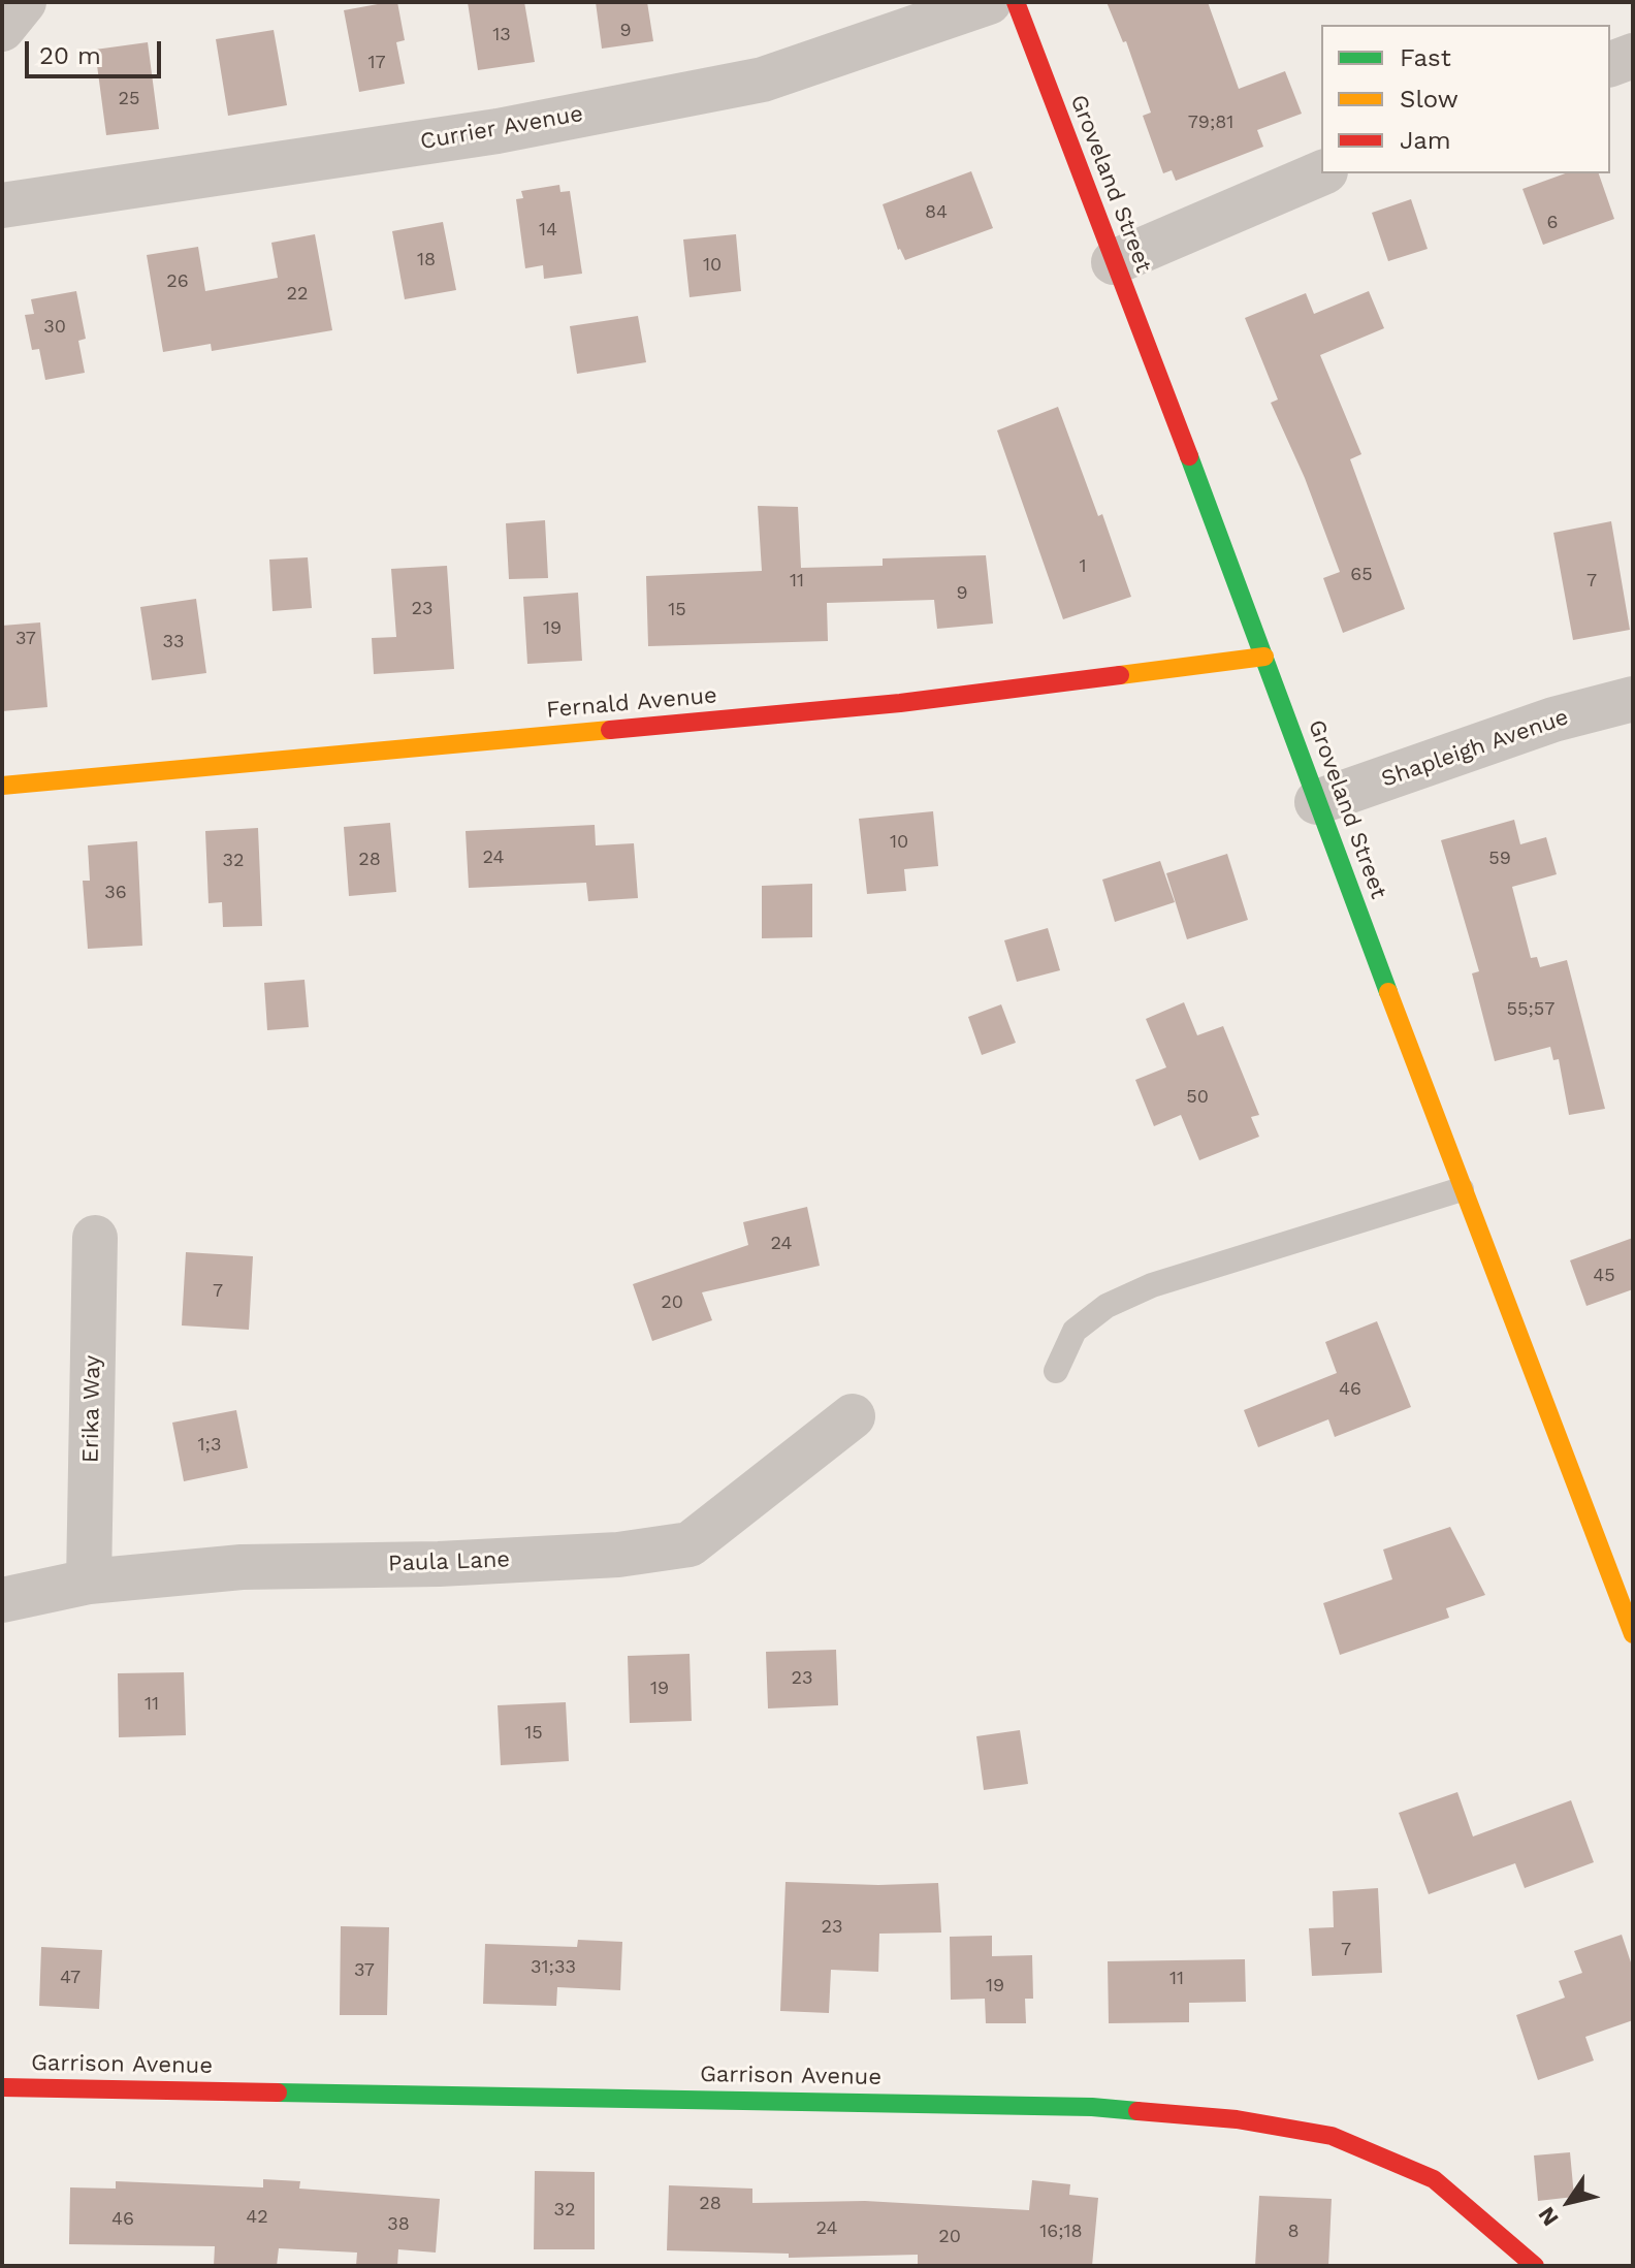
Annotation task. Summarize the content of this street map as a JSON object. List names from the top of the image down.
{
  "streets": {
    "street": [
      "Currier Avenue",
      "Groveland Street",
      "Fernald Avenue",
      "Shapleigh Avenue",
      "Erika Way",
      "Paula Lane",
      "Garrison Avenue"
    ]
  },
  "crossings": [
    ["Groveland Street", "Fernald Avenue"],
    ["Groveland Street", "Shapleigh Avenue"],
    ["Erika Way", "Paula Lane"]
  ],
  "house_numbers": [
    "9",
    "13",
    "17",
    "25",
    "79;81",
    "84",
    "6",
    "14",
    "18",
    "10",
    "26",
    "22",
    "30",
    "1",
    "65",
    "11",
    "7",
    "9",
    "23",
    "15",
    "19",
    "37",
    "33",
    "10",
    "24",
    "59",
    "28",
    "32",
    "36",
    "55;57",
    "50",
    "24",
    "45",
    "7",
    "20",
    "46",
    "1;3",
    "23",
    "19",
    "11",
    "15",
    "23",
    "7",
    "31;33",
    "37",
    "47",
    "11",
    "19",
    "28",
    "32",
    "42",
    "46",
    "38",
    "24",
    "16;18",
    "8",
    "20"
  ],
  "legend": ["Fast", "Slow", "Jam"],
  "scale_bar": "20 m",
  "north": "bottom left"
}
